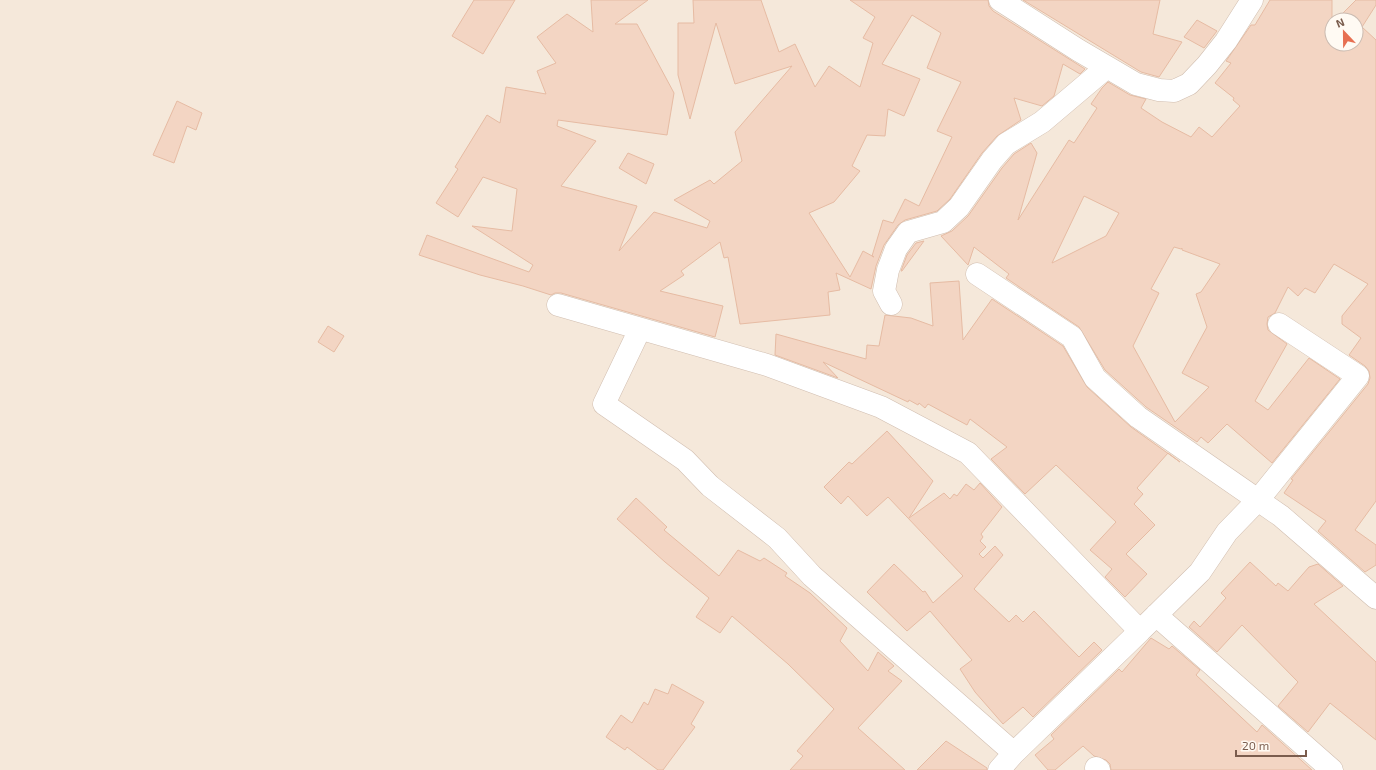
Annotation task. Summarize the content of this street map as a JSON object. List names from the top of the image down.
{
  "scale_bar": "20 m",
  "north": "top"
}
